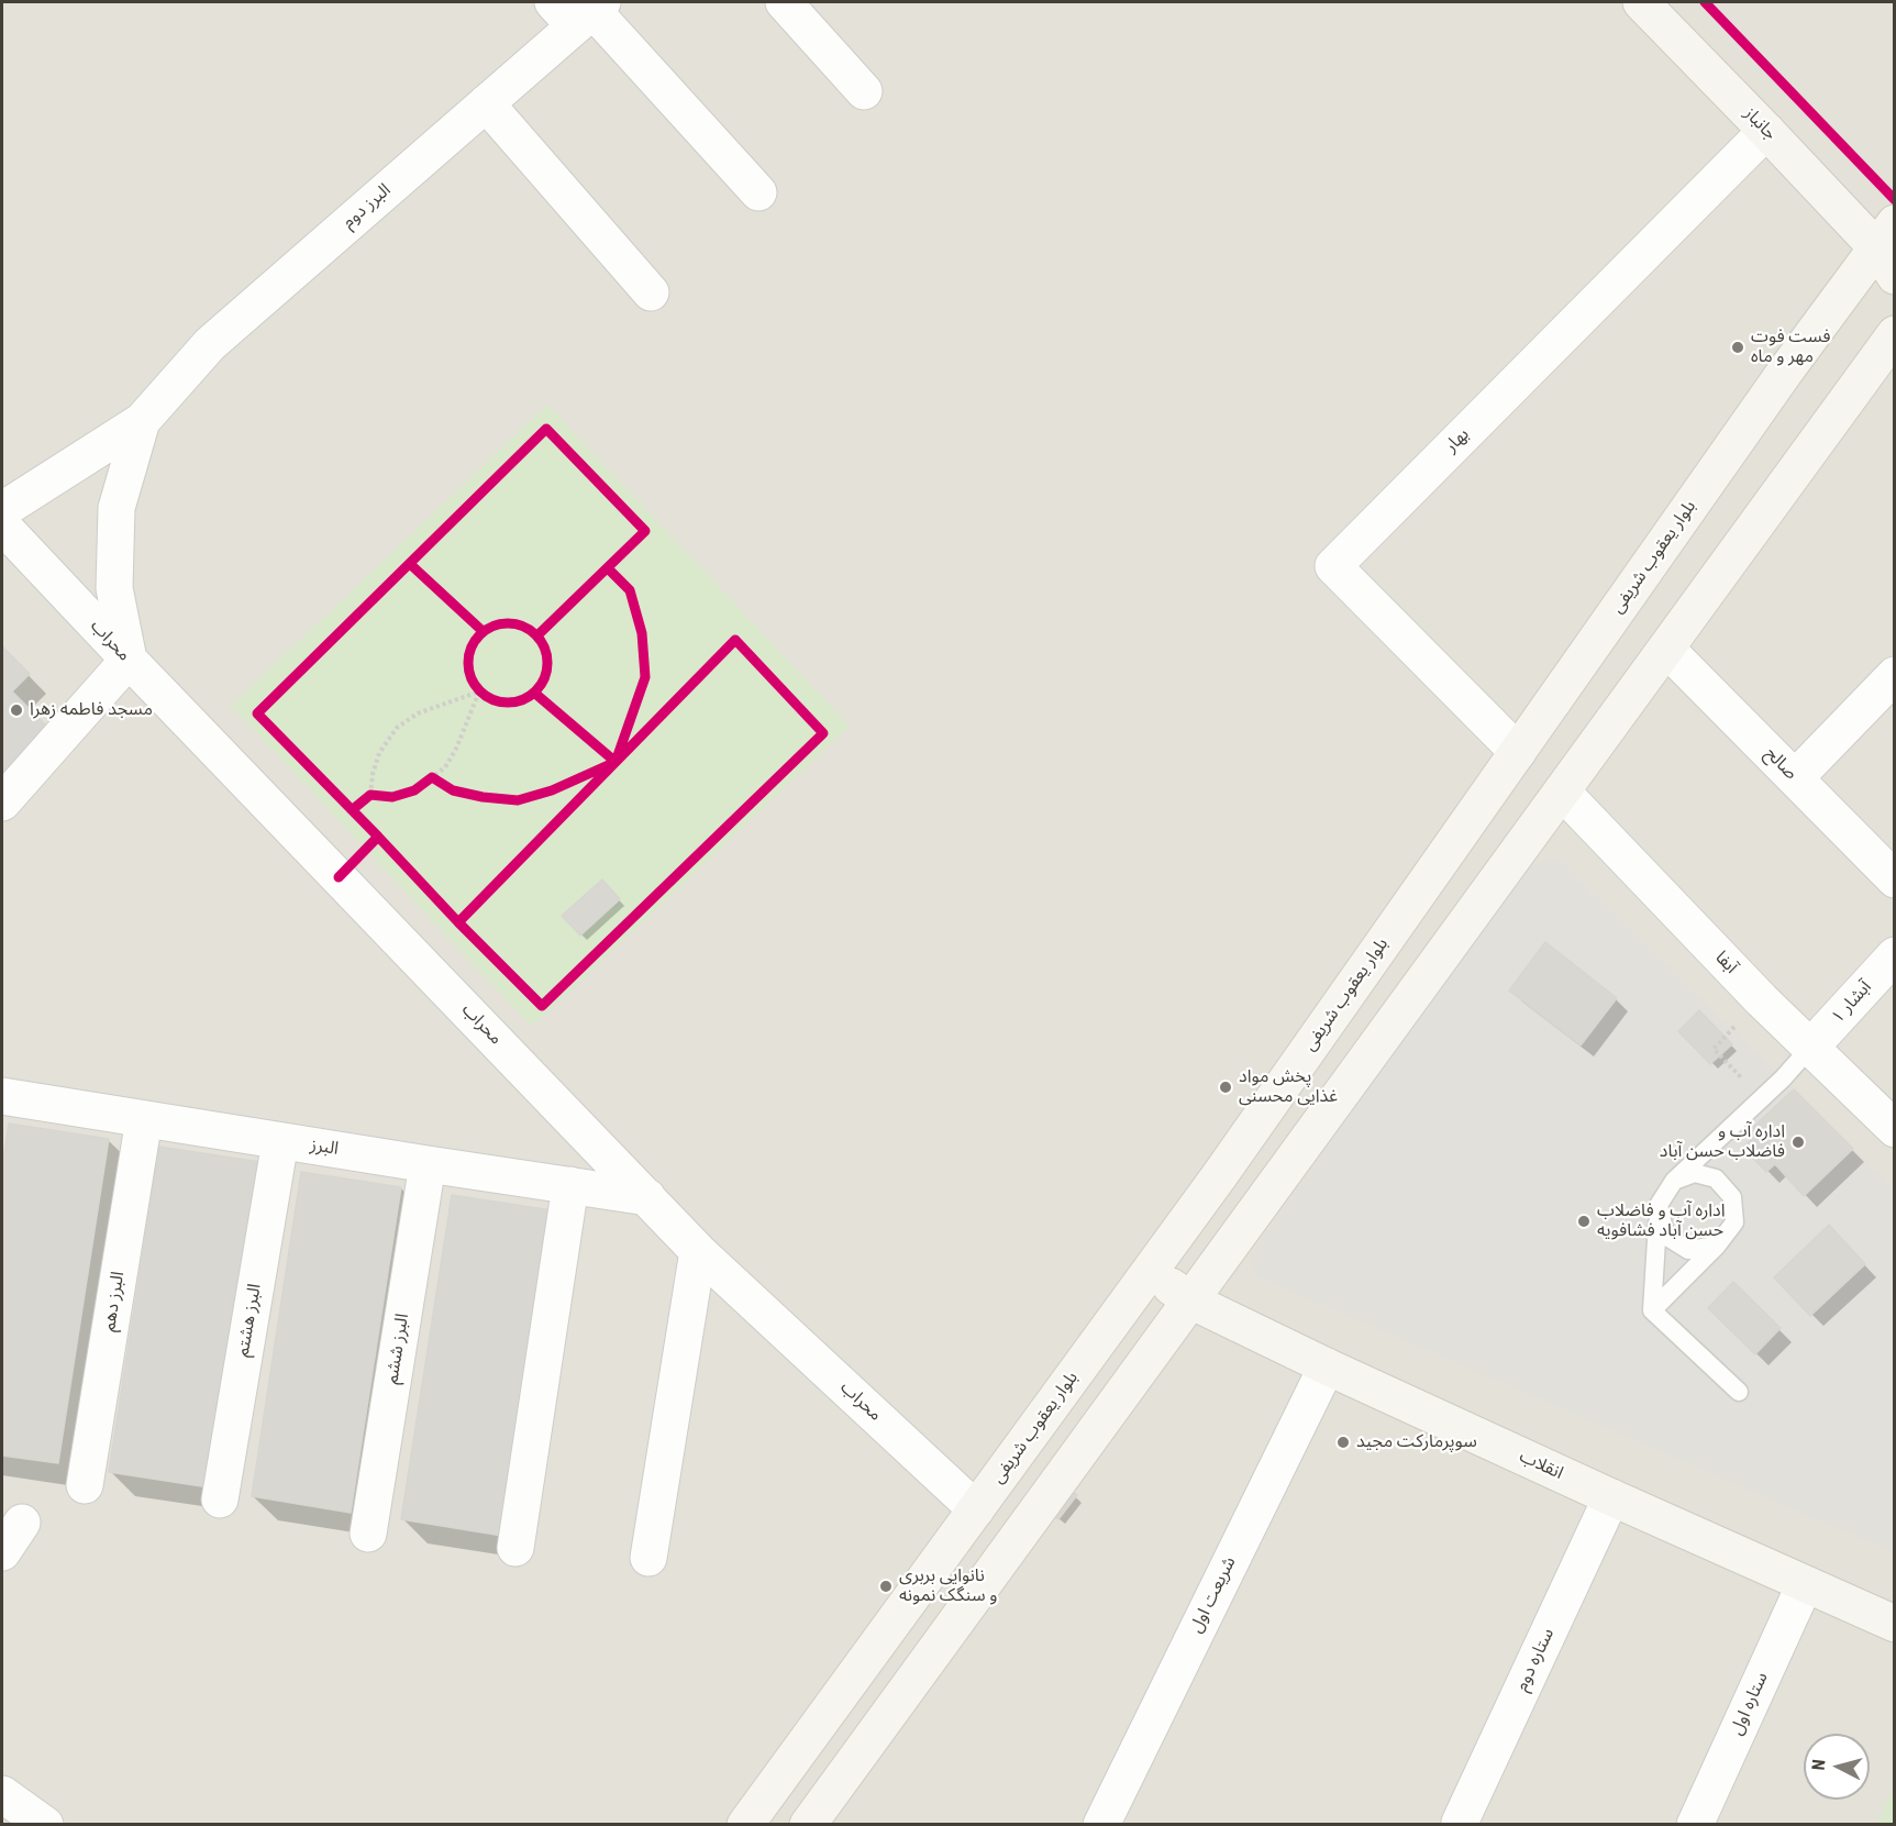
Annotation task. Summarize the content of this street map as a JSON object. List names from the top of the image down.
{
  "streets": {
    "main road": ["جانباز", "بلوار یعقوب شریفی", "انقلاب"],
    "street": [
      "البرز دوم",
      "بهار",
      "محراب",
      "صالح",
      "آبفا",
      "آبشار ۱",
      "البرز",
      "البرز دهم",
      "البرز هشتم",
      "البرز ششم",
      "شریعت اول",
      "ستاره دوم",
      "ستاره اول"
    ]
  },
  "crossings": [
    ["جانباز", "بهار"],
    ["جانباز", "بلوار یعقوب شریفی"],
    ["بهار", "بلوار یعقوب شریفی"],
    ["بلوار یعقوب شریفی", "محراب"],
    ["بلوار یعقوب شریفی", "انقلاب"],
    ["محراب", "البرز"],
    ["آبفا", "آبشار ۱"],
    ["البرز", "البرز دهم"],
    ["البرز", "البرز هشتم"],
    ["البرز", "البرز ششم"],
    ["انقلاب", "شریعت اول"],
    ["انقلاب", "ستاره دوم"],
    ["انقلاب", "ستاره اول"]
  ],
  "places": [
    "فست فوت مهر و ماه",
    "مسجد فاطمه زهرا",
    "پخش مواد غذایی محسنی",
    "اداره آب و فاضلاب حسن آباد",
    "اداره آب و فاضلاب حسن آباد فشافویه",
    "سوپرمارکت مجید",
    "نانوایی بربری و سنگک نمونه"
  ],
  "north": "left"
}
